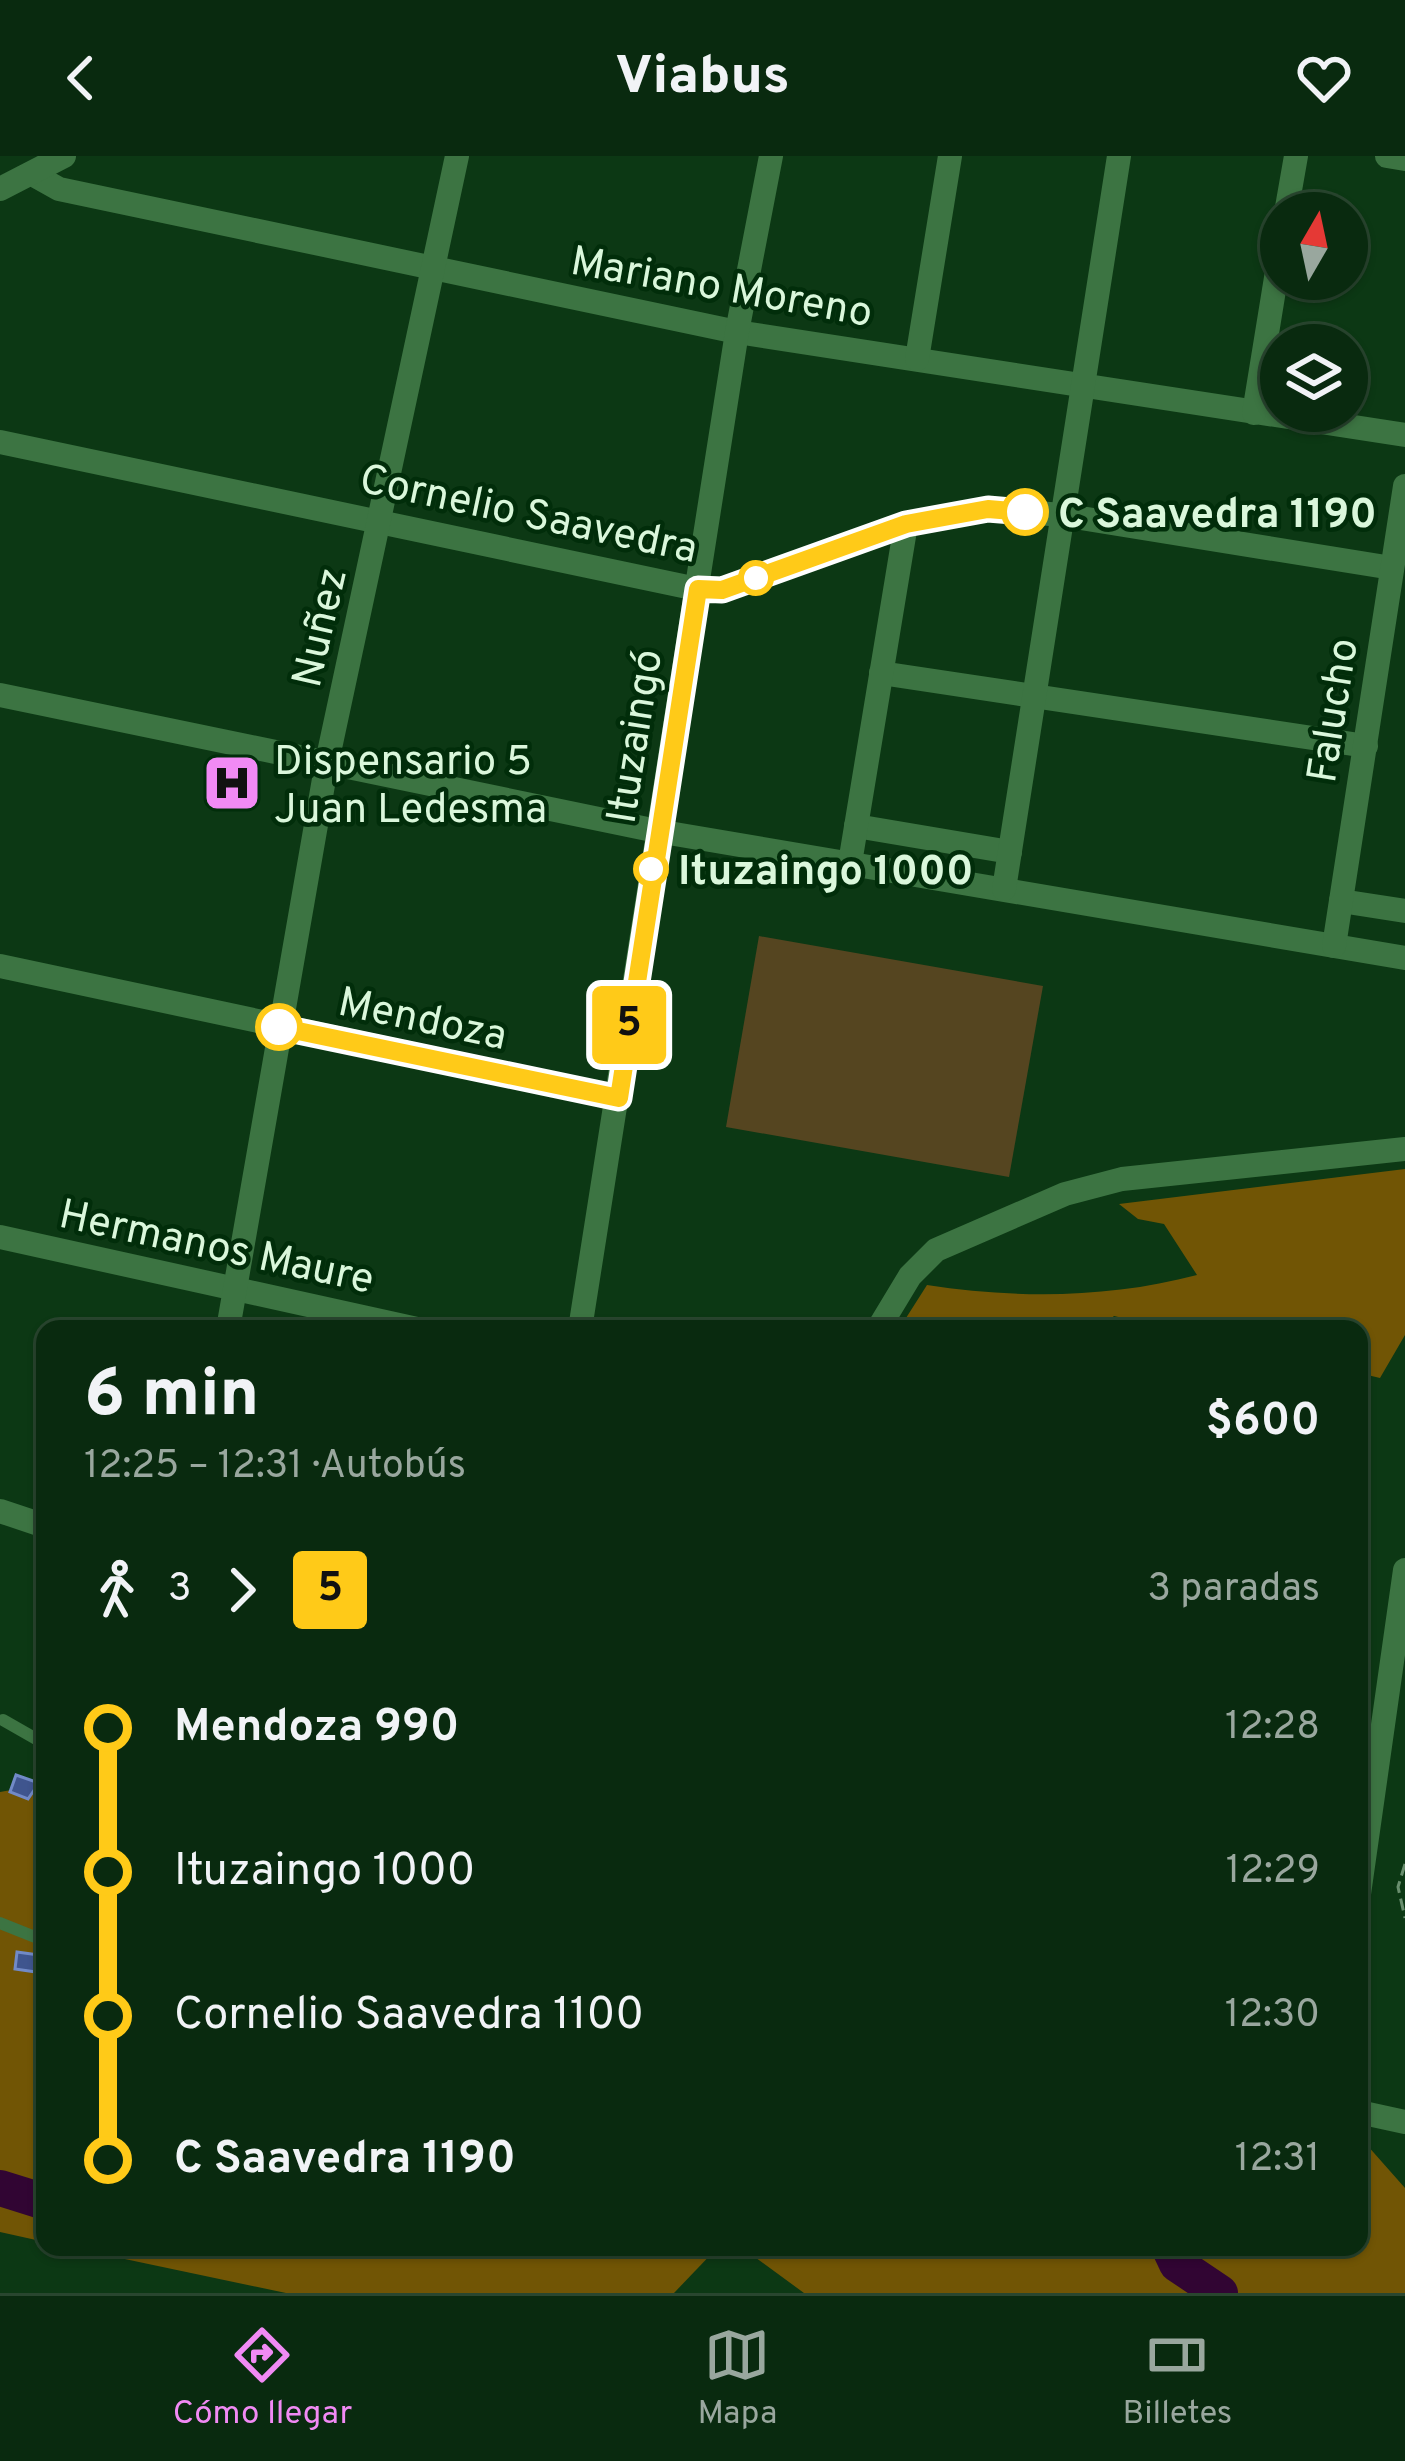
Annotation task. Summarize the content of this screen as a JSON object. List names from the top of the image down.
{
  "streets": {
    "street": [
      "Mariano Moreno",
      "Cornelio Saavedra",
      "Nuñez",
      "Falucho",
      "Ituzaingó",
      "Mendoza",
      "Hermanos Maure"
    ]
  },
  "crossings": [
    ["Mariano Moreno", "Nuñez"],
    ["Mariano Moreno", "Ituzaingó"],
    ["Cornelio Saavedra", "Nuñez"],
    ["Cornelio Saavedra", "Falucho"],
    ["Cornelio Saavedra", "Ituzaingó"],
    ["Nuñez", "Mendoza"],
    ["Nuñez", "Hermanos Maure"],
    ["Ituzaingó", "Mendoza"]
  ],
  "places": {
    "other": ["C Saavedra 1190", "Ituzaingo 1000"],
    "hospital": ["Dispensario 5 Juan Ledesma"]
  },
  "lines": ["bus line 5"],
  "north": "top",
  "page": {
    "header": "Viabus",
    "on_map": "5",
    "heading": ["6 min", "12:25 – 12:31 · Autobús", "$600"],
    "legs": ["3", "5", "3 paradas"],
    "list": [
      {
        "name": "Mendoza 990",
        "value": "12:28"
      },
      {
        "name": "Ituzaingo 1000",
        "value": "12:29"
      },
      {
        "name": "Cornelio Saavedra 1100",
        "value": "12:30"
      },
      {
        "name": "C Saavedra 1190",
        "value": "12:31"
      }
    ],
    "tabs": ["Cómo llegar", "Mapa", "Billetes"]
  }
}
